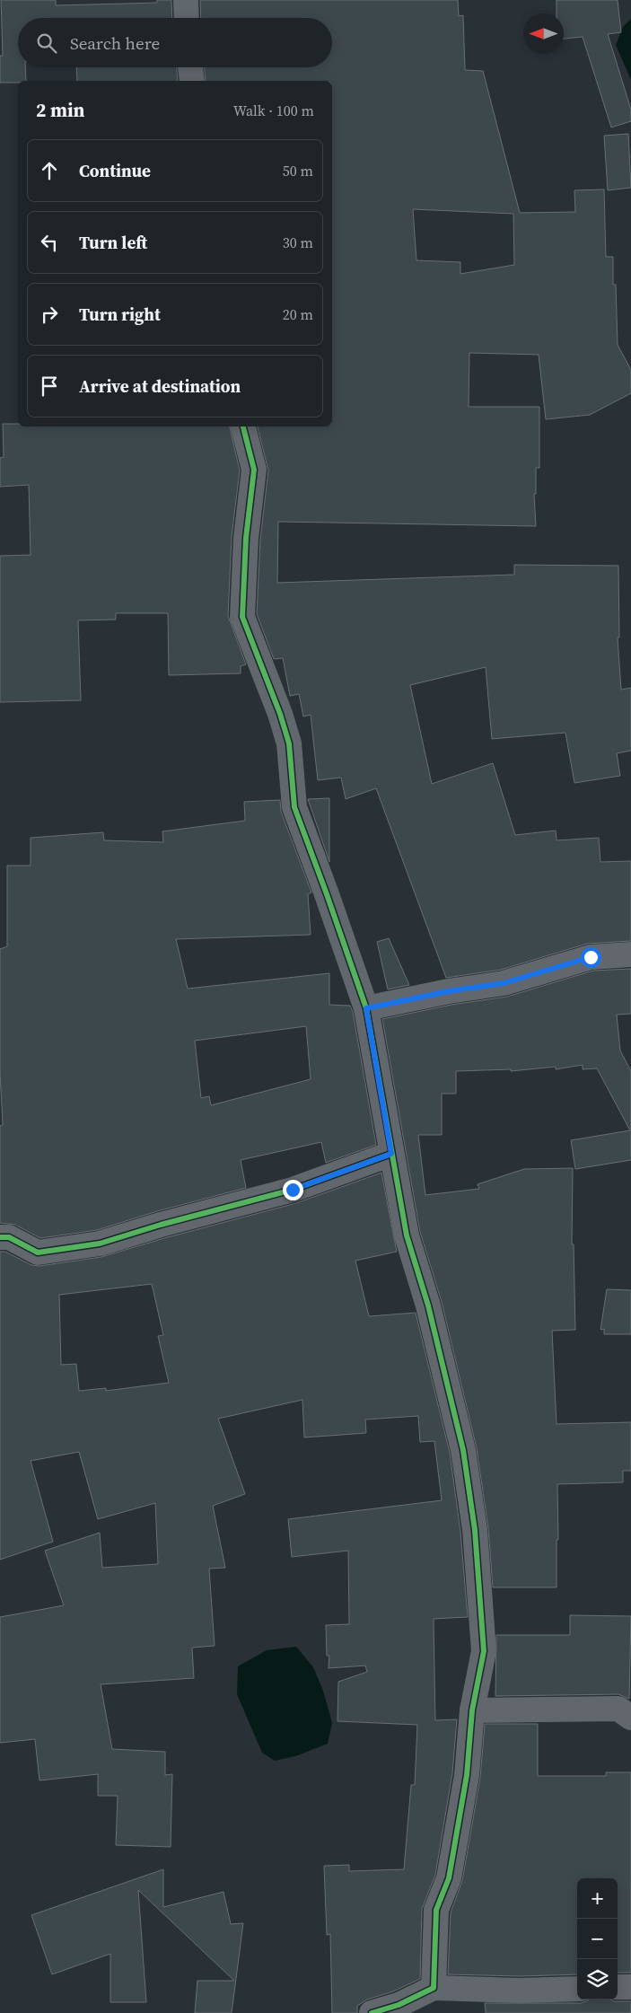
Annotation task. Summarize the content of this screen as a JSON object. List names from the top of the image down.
{
  "north": "left",
  "page": {
    "search": "Search here",
    "heading": ["2 min", "Walk · 100 m"],
    "list": [
      ["Continue", "50 m"],
      ["Turn left", "30 m"],
      ["Turn right", "20 m"],
      "Arrive at destination"
    ],
    "map_buttons": ["+", "−"]
  }
}
